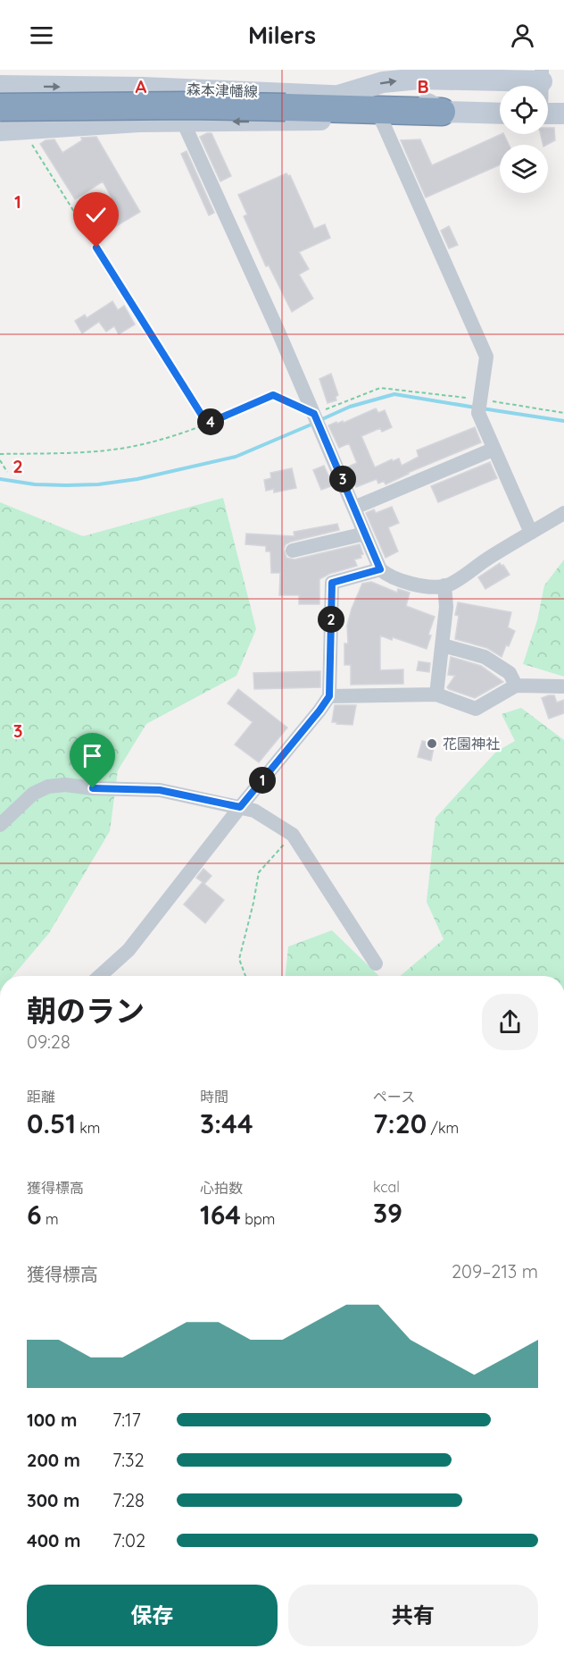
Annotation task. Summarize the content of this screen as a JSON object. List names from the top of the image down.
{
  "streets": {
    "main road": ["森本津幡線"]
  },
  "places": ["花園神社"],
  "page": {
    "header": "Milers",
    "pins": [
      "4",
      "3",
      "2",
      "1"
    ],
    "heading": ["朝のラン", "09:28"],
    "stats": [
      ["距離", "0.51 km"],
      ["時間", "3:44"],
      ["ペース", "7:20 /km"],
      ["獲得標高", "6 m"],
      ["心拍数", "164 bpm"],
      ["kcal", "39"]
    ],
    "chart": ["獲得標高", "209–213 m"],
    "list": [
      {
        "name": "100 m",
        "note": "7:17"
      },
      {
        "name": "200 m",
        "note": "7:32"
      },
      {
        "name": "300 m",
        "note": "7:28"
      },
      {
        "name": "400 m",
        "note": "7:02"
      }
    ],
    "buttons": ["保存", "共有"]
  },
  "grid": {
    "columns": ["A", "B"],
    "rows": ["1", "2", "3"]
  }
}
